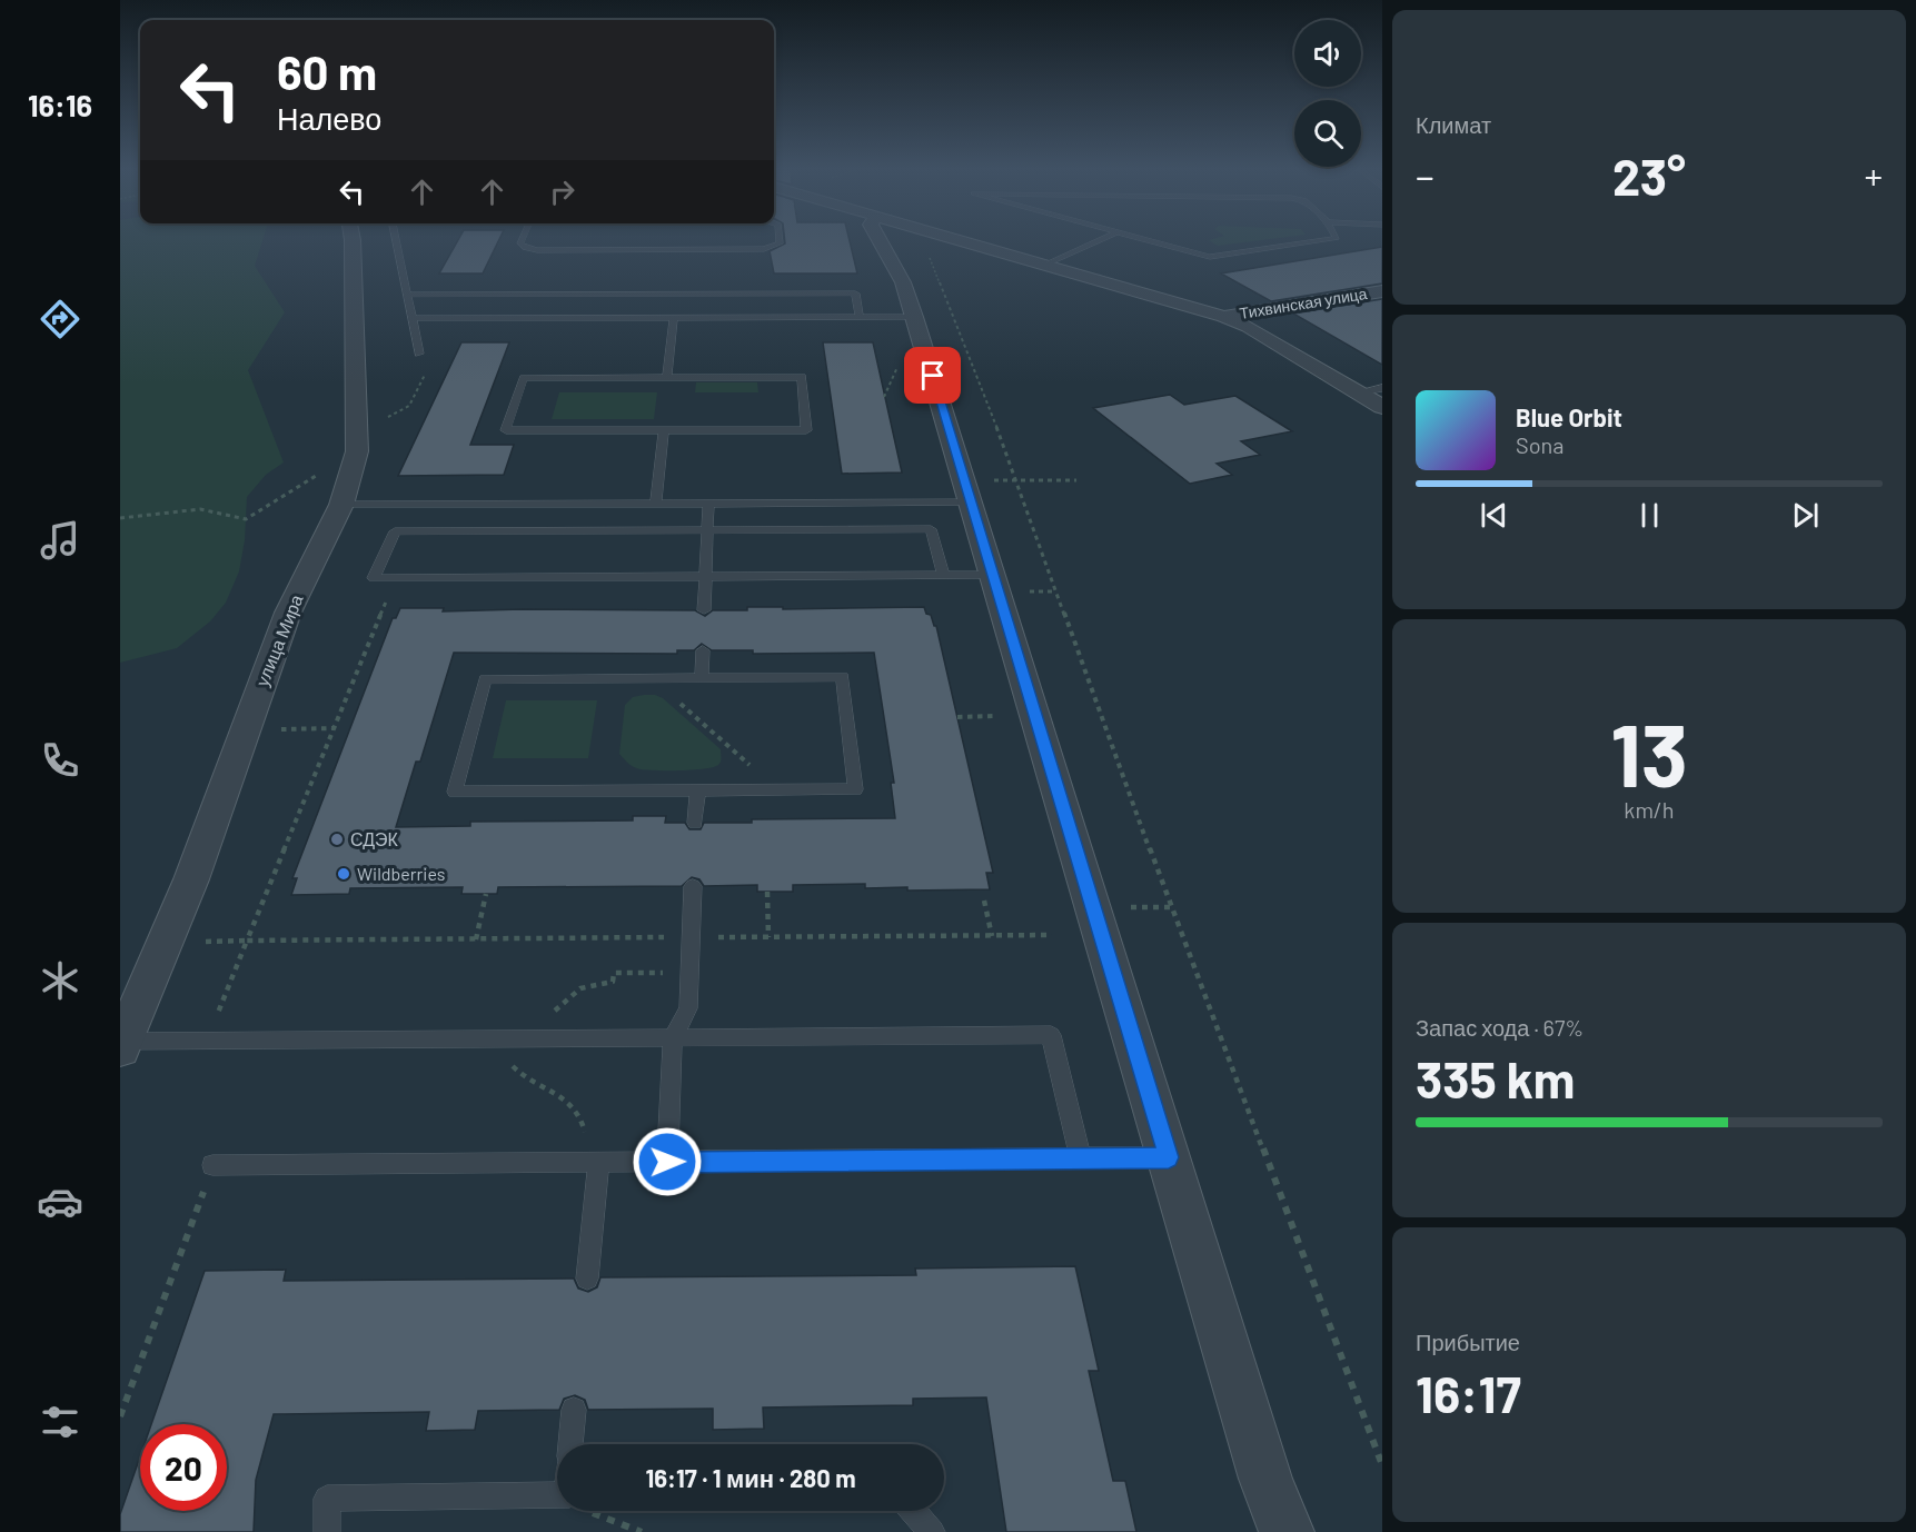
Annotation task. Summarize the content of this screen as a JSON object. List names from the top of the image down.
{
  "streets": {
    "street": ["Тихвинская улица", "улица Мира"]
  },
  "places": ["СДЭК", "Wildberries"],
  "page": {
    "tabs": "16:16",
    "tile": [
      "Климат",
      ["13", "km/h"],
      ["Запас хода · 67%", "335 km"],
      ["Прибытие", "16:17"]
    ],
    "turn": ["60 m", "Налево"],
    "heat": ["−", "23°", "+"],
    "song": ["Blue Orbit", "Sona"],
    "limit": "20",
    "trip": "16:17 · 1 мин · 280 m"
  }
}
